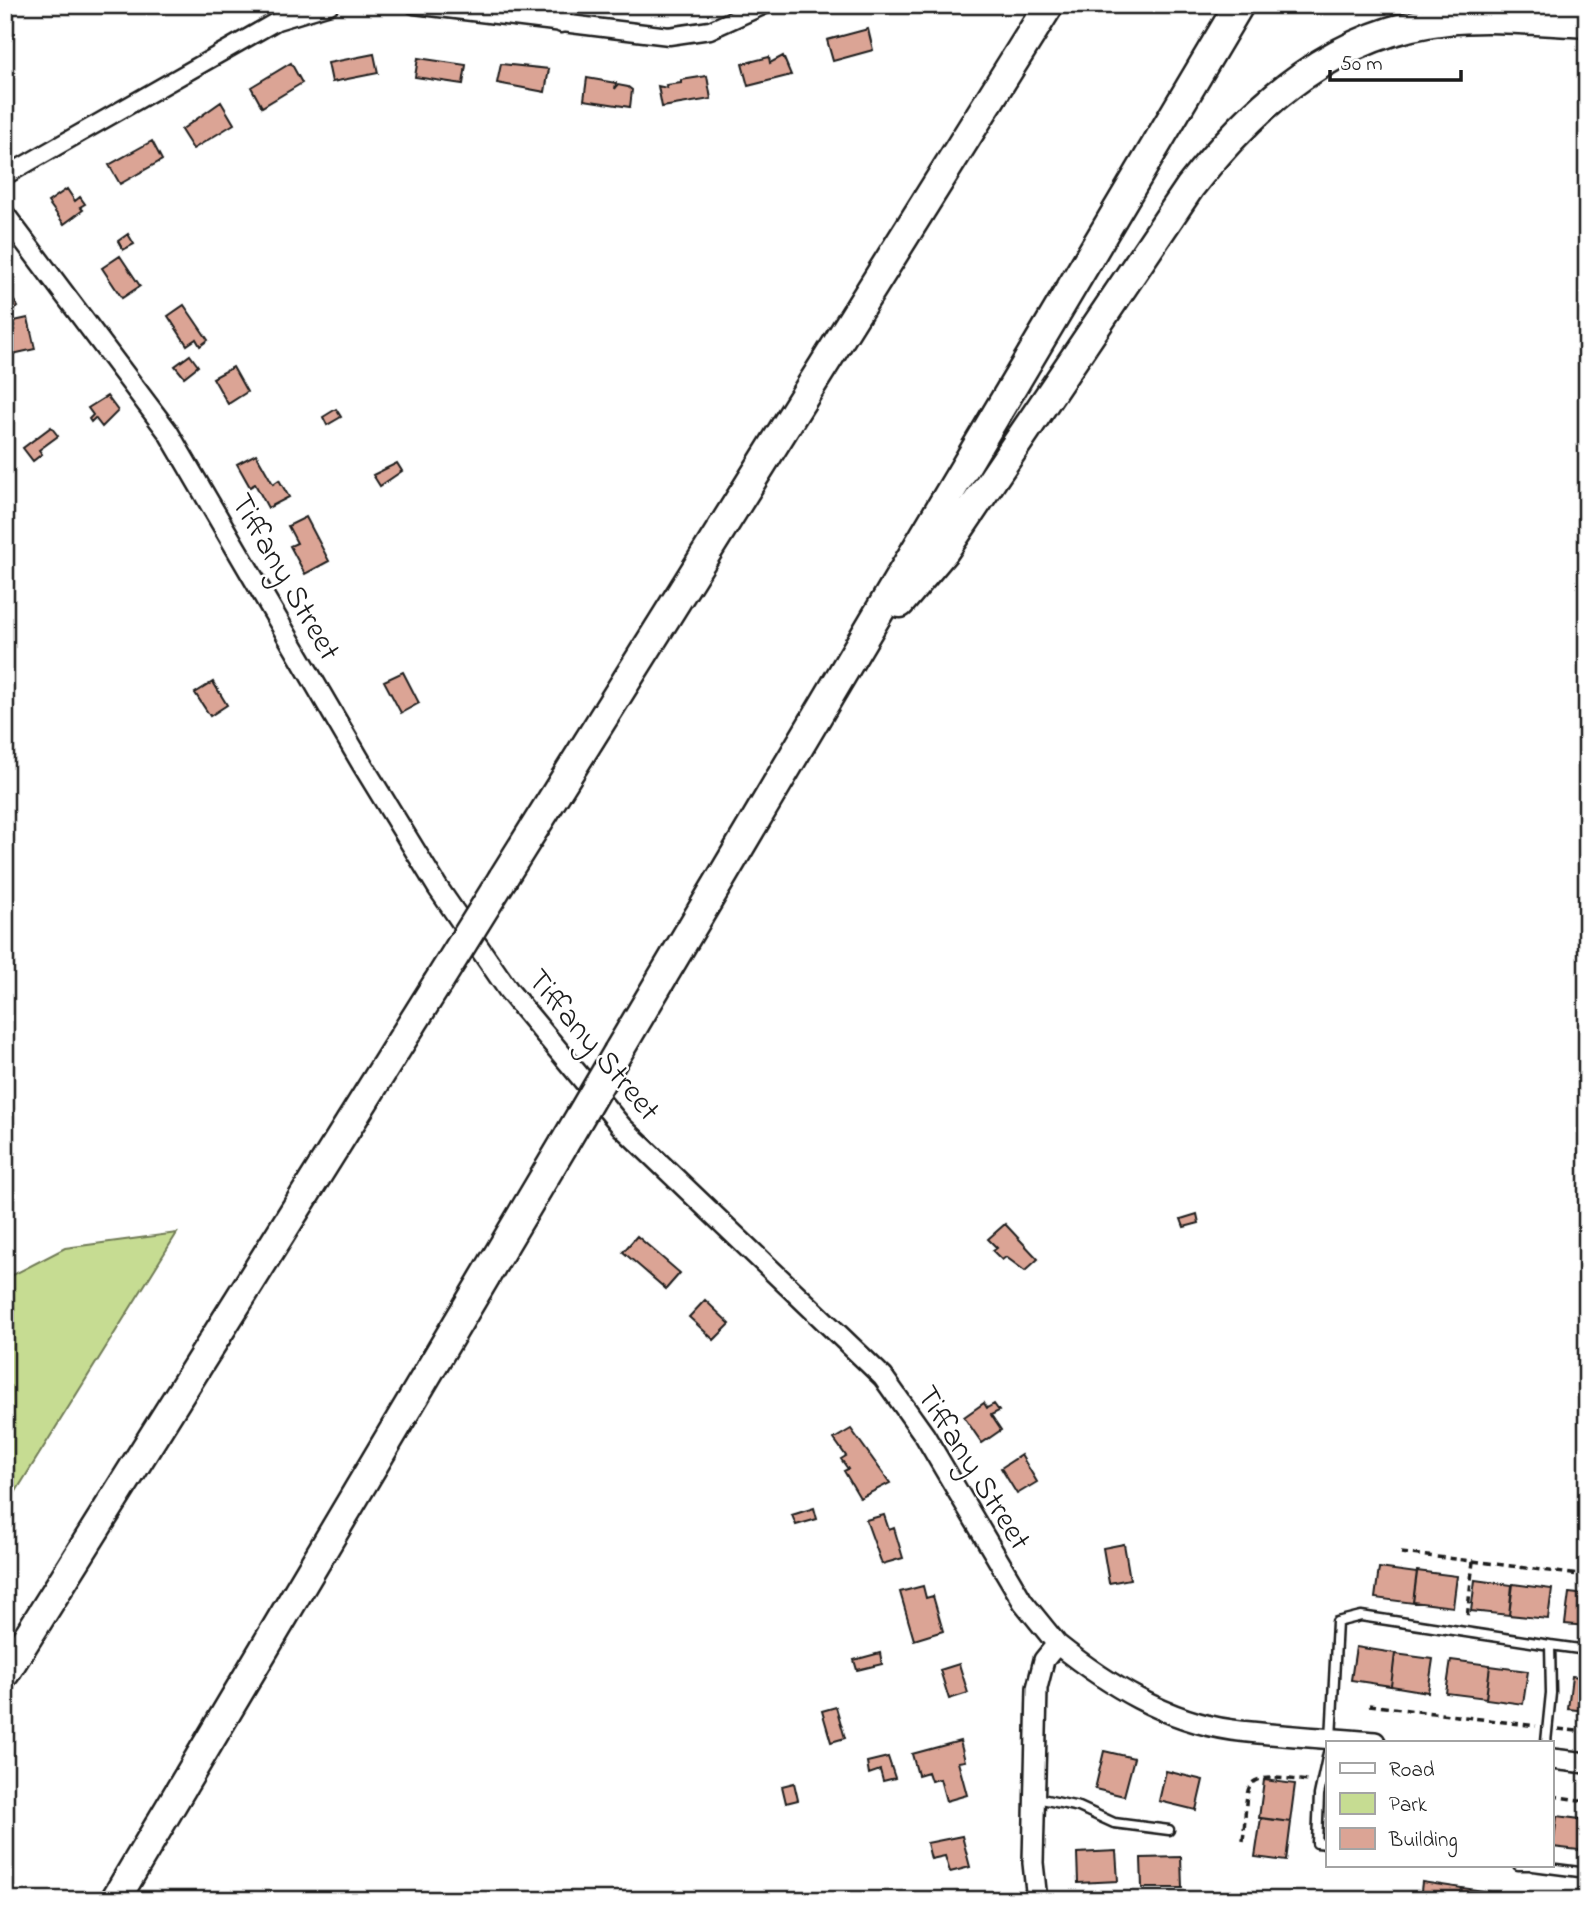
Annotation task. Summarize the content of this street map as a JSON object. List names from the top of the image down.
{
  "streets": {
    "street": ["Tiffany Street"]
  },
  "legend": ["Road", "Park", "Building"],
  "scale_bar": "50 m"
}
